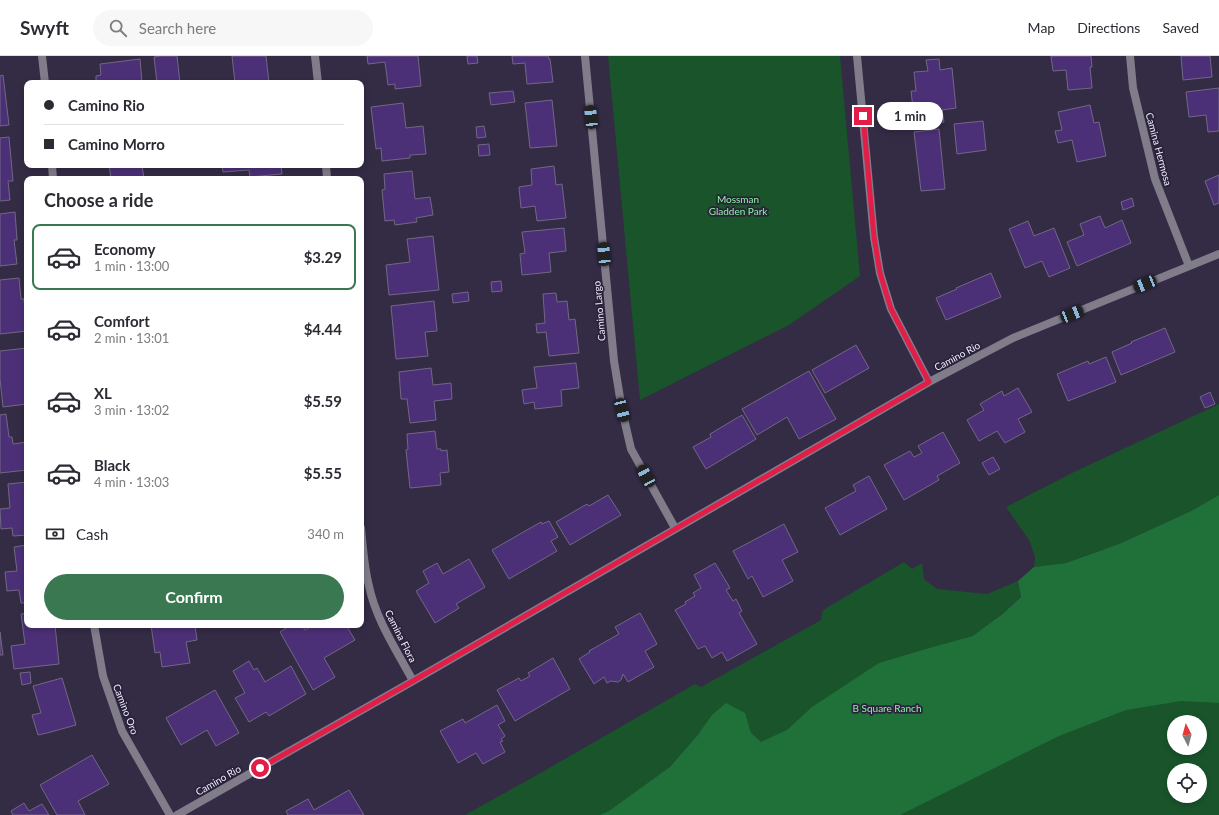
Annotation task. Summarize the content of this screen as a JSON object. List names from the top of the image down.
{
  "streets": {
    "street": [
      "Camina Hermosa",
      "Camino Largo",
      "Camino Rio",
      "Camina Flora",
      "Camino Oro"
    ]
  },
  "crossings": [
    ["Camina Hermosa", "Camino Rio"],
    ["Camino Largo", "Camino Rio"],
    ["Camino Rio", "Camina Flora"]
  ],
  "parks": ["Mossman Gladden Park", "B Square Ranch"],
  "north": "top",
  "page": {
    "header": "Swyft",
    "search": "Search here",
    "nav": ["Map", "Directions", "Saved"],
    "banner": ["Camino Rio", "Camino Morro"],
    "bubble": "1 min",
    "heading": "Choose a ride",
    "list": [
      {
        "name": "Economy",
        "note": "1 min · 13:00",
        "value": "$3.29"
      },
      {
        "name": "Comfort",
        "note": "2 min · 13:01",
        "value": "$4.44"
      },
      {
        "name": "XL",
        "note": "3 min · 13:02",
        "value": "$5.59"
      },
      {
        "name": "Black",
        "note": "4 min · 13:03",
        "value": "$5.55"
      }
    ],
    "pay": ["Cash", "340 m"],
    "buttons": "Confirm"
  }
}
